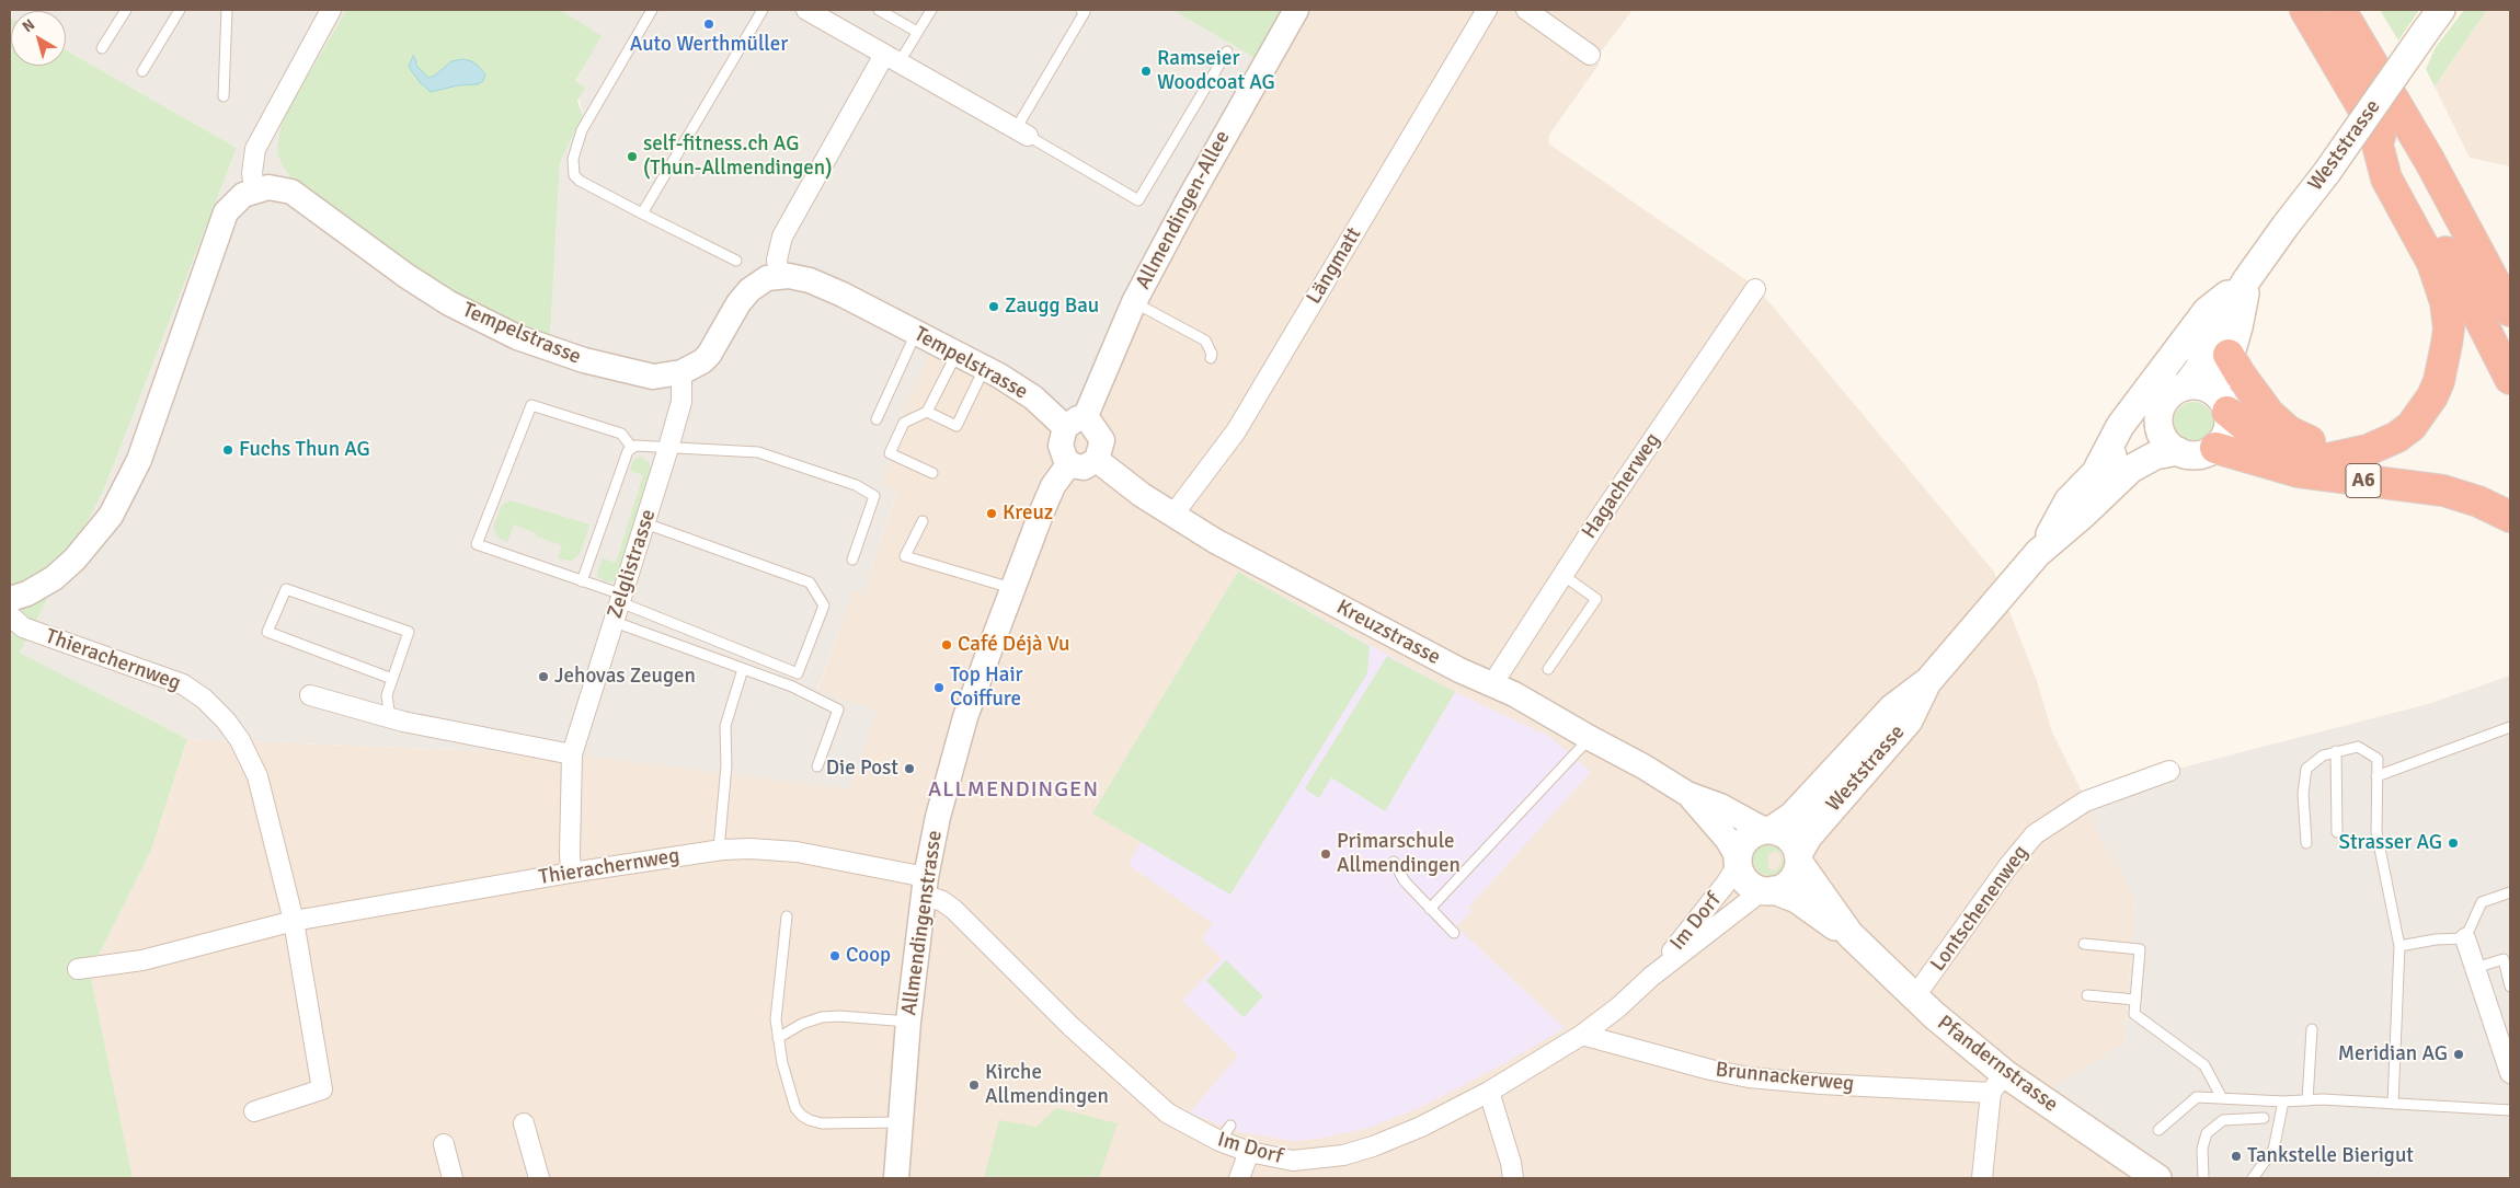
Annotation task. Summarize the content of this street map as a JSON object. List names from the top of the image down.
{
  "streets": {
    "highway": ["A6"],
    "main road": ["Weststrasse", "Pfandernstrasse"],
    "street": [
      "Allmendingen-Allee",
      "Längmatt",
      "Tempelstrasse",
      "Hagacherweg",
      "Zelglistrasse",
      "Kreuzstrasse",
      "Thierachernweg",
      "Lontschenenweg",
      "Im Dorf",
      "Allmendingenstrasse",
      "Brunnackerweg"
    ]
  },
  "crossings": [
    ["Weststrasse", "A6"],
    ["Weststrasse", "Kreuzstrasse"],
    ["Weststrasse", "Im Dorf"],
    ["Weststrasse", "Pfandernstrasse"],
    ["Allmendingen-Allee", "Tempelstrasse"],
    ["Allmendingen-Allee", "Kreuzstrasse"],
    ["Allmendingen-Allee", "Allmendingenstrasse"],
    ["Längmatt", "Kreuzstrasse"],
    ["Tempelstrasse", "Zelglistrasse"],
    ["Tempelstrasse", "Kreuzstrasse"],
    ["Tempelstrasse", "Allmendingenstrasse"],
    ["Hagacherweg", "Kreuzstrasse"],
    ["Zelglistrasse", "Thierachernweg"],
    ["Kreuzstrasse", "Im Dorf"],
    ["Kreuzstrasse", "Allmendingenstrasse"],
    ["Kreuzstrasse", "Pfandernstrasse"],
    ["Thierachernweg", "Im Dorf"],
    ["Thierachernweg", "Allmendingenstrasse"],
    ["Lontschenenweg", "Pfandernstrasse"],
    ["Im Dorf", "Allmendingenstrasse"],
    ["Im Dorf", "Pfandernstrasse"],
    ["Im Dorf", "Brunnackerweg"],
    ["Pfandernstrasse", "Brunnackerweg"]
  ],
  "districts": ["ALLMENDINGEN"],
  "places": [
    "Auto Werthmüller",
    "Ramseier Woodcoat AG",
    "self-fitness.ch AG (Thun-Allmendingen)",
    "Zaugg Bau",
    "Fuchs Thun AG",
    "Kreuz",
    "Café Déjà Vu",
    "Jehovas Zeugen",
    "Top Hair Coiffure",
    "Die Post",
    "Strasser AG",
    "Primarschule Allmendingen",
    "Coop",
    "Meridian AG",
    "Kirche Allmendingen",
    "Tankstelle Bierigut"
  ],
  "north": "top left"
}
